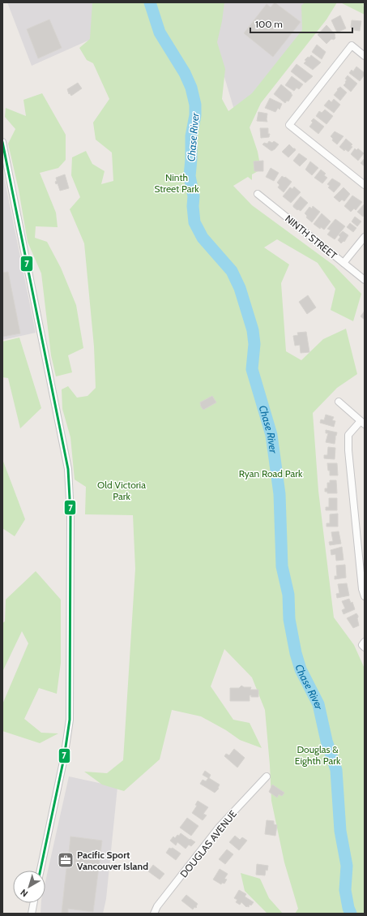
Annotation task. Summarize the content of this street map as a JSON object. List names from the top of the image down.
{
  "streets": {
    "street": ["NINTH STREET", "DOUGLAS AVENUE"]
  },
  "water": ["Chase River"],
  "parks": [
    "Ninth Street Park",
    "Ryan Road Park",
    "Old Victoria Park",
    "Douglas & Eighth Park"
  ],
  "places": {
    "office": ["Pacific Sport Vancouver Island"]
  },
  "lines": ["transit line 7"],
  "scale_bar": "100 m",
  "north": "bottom left"
}
